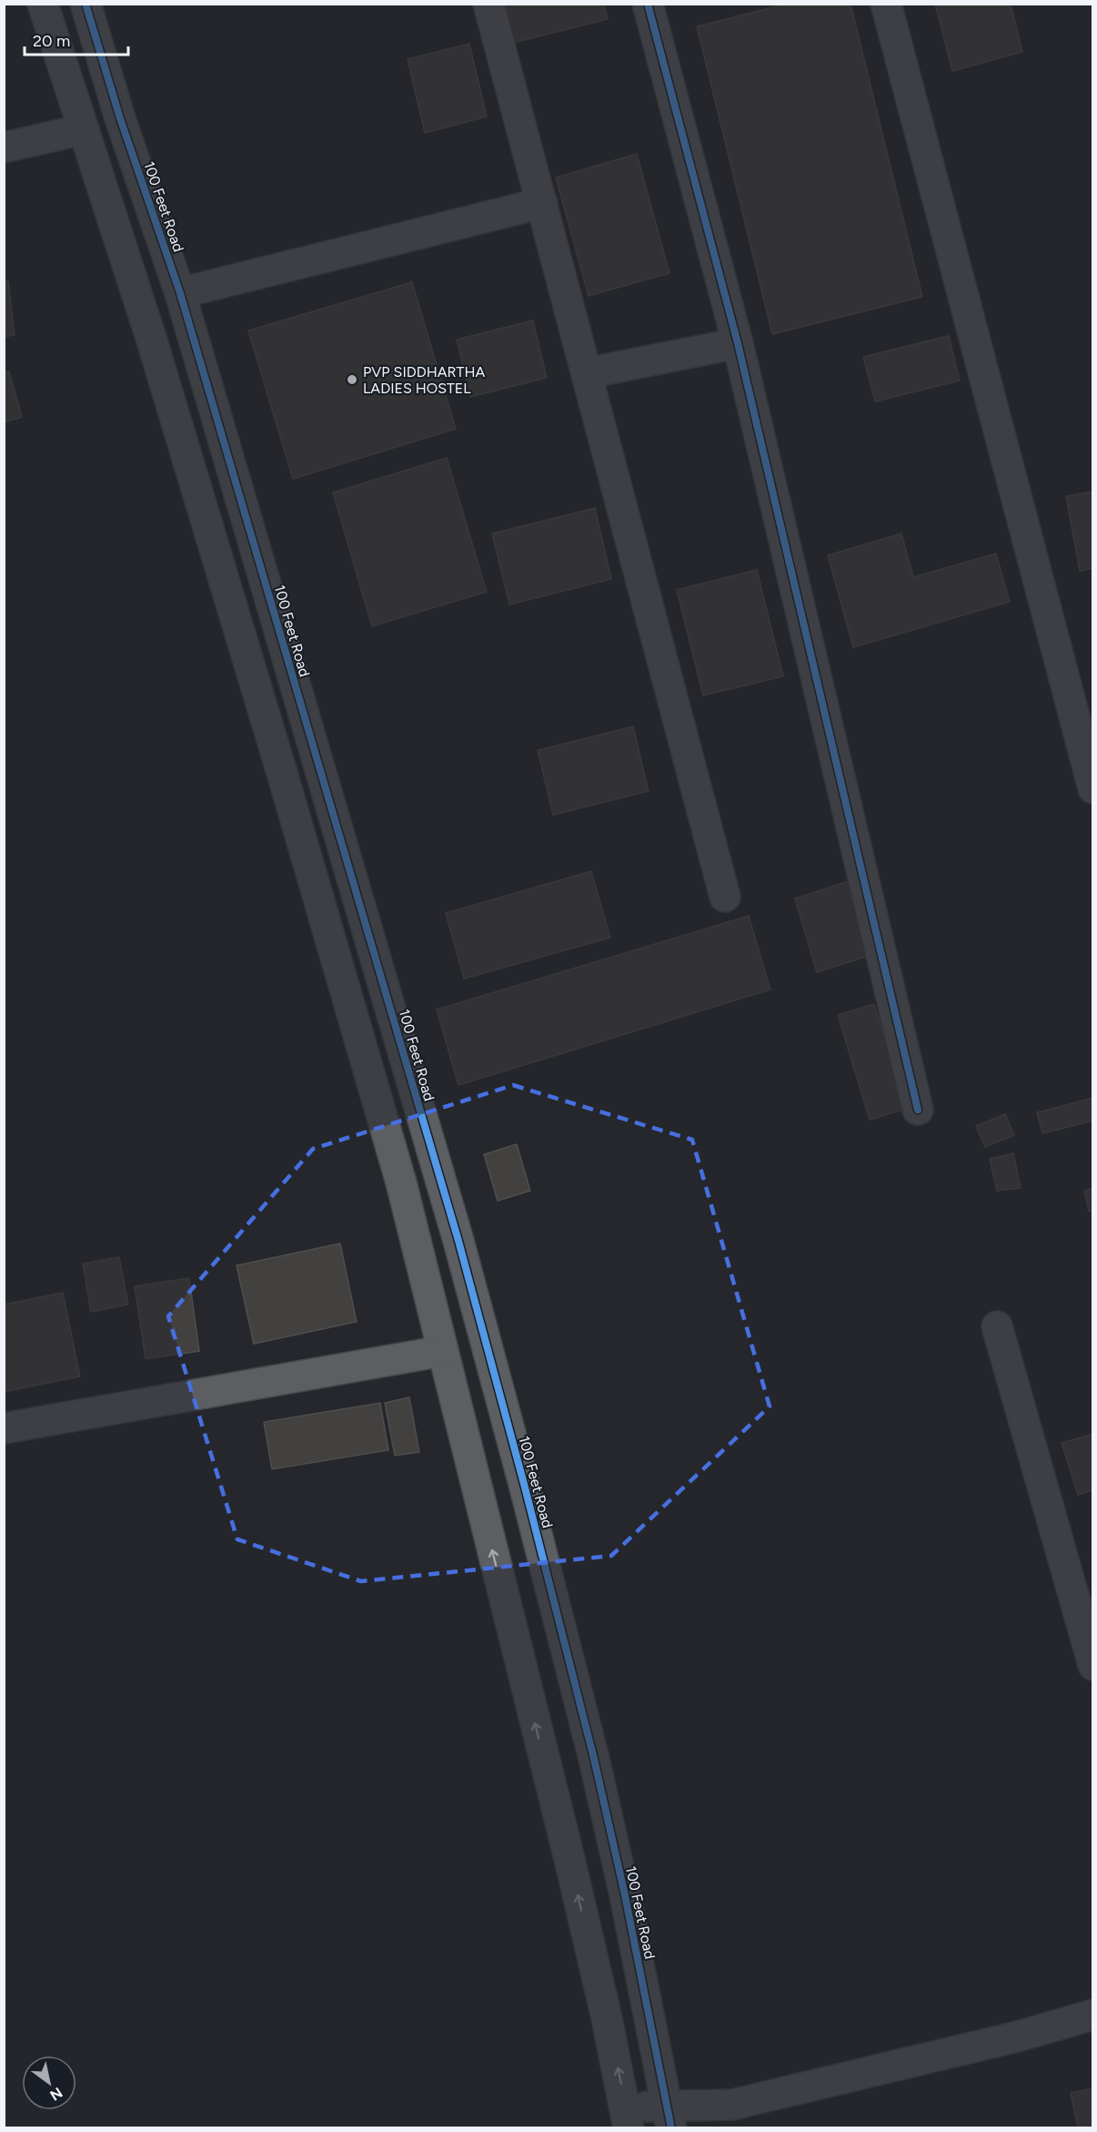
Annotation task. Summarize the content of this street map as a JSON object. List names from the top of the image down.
{
  "streets": {
    "street": ["100 Feet Road"]
  },
  "places": ["PVP SIDDHARTHA LADIES HOSTEL"],
  "scale_bar": "20 m",
  "north": "bottom right"
}
